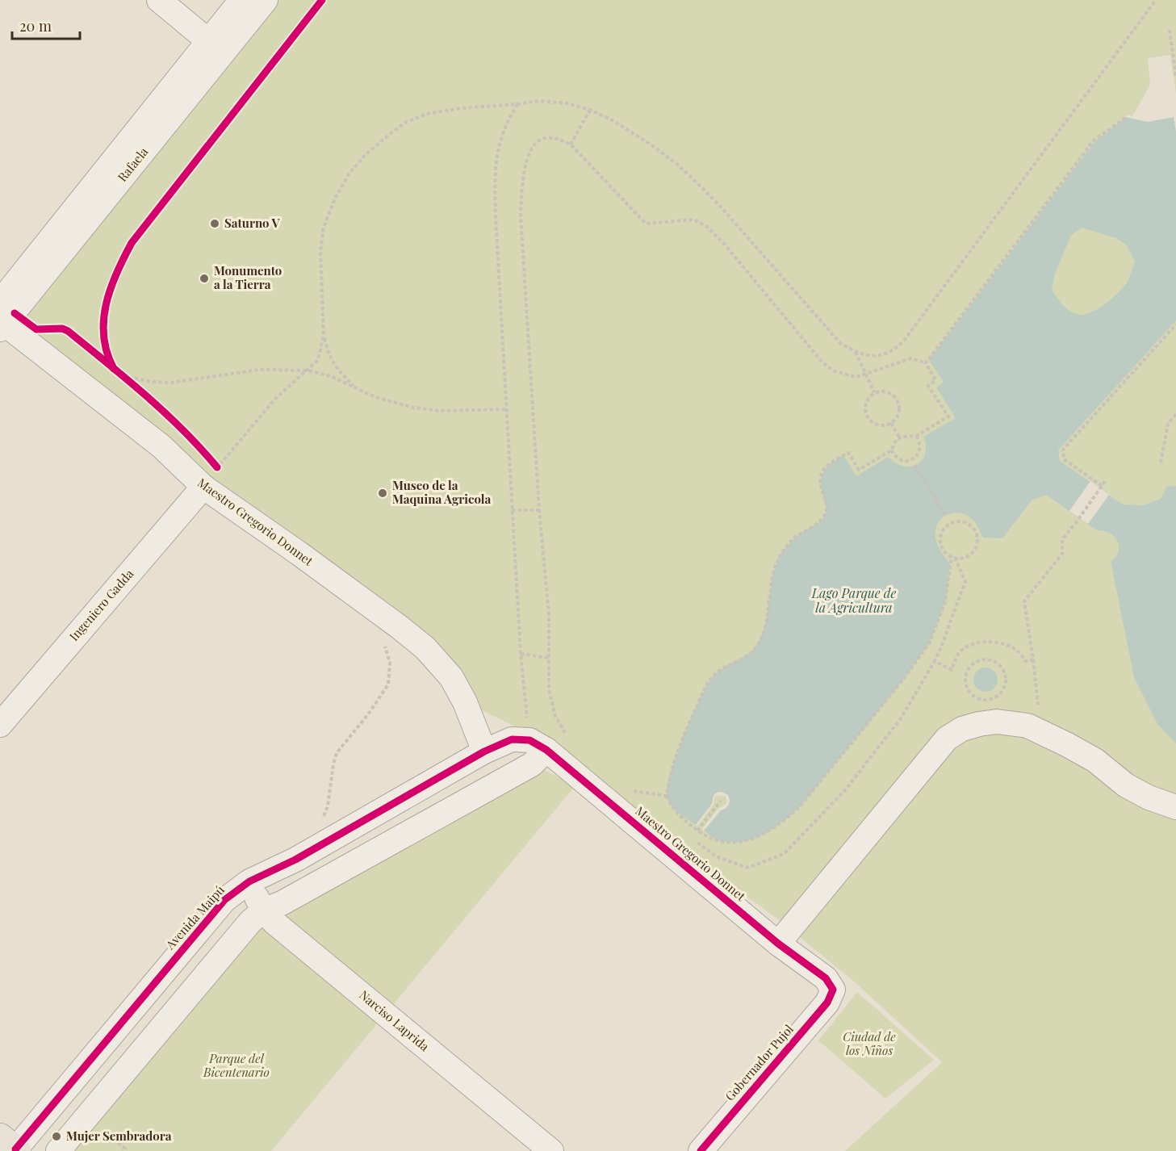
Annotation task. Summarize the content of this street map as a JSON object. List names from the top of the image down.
{
  "streets": {
    "street": [
      "Rafaela",
      "Maestro Gregorio Donnet",
      "Ingeniero Gadda",
      "Avenida Maipú",
      "Narciso Laprida",
      "Gobernador Pujol"
    ]
  },
  "crossings": [
    ["Rafaela", "Maestro Gregorio Donnet"],
    ["Maestro Gregorio Donnet", "Ingeniero Gadda"],
    ["Maestro Gregorio Donnet", "Avenida Maipú"],
    ["Maestro Gregorio Donnet", "Gobernador Pujol"],
    ["Avenida Maipú", "Narciso Laprida"]
  ],
  "water": ["Lago Parque de la Agricultura"],
  "parks": ["Ciudad de los Niños", "Parque del Bicentenario"],
  "places": [
    "Saturno V",
    "Monumento a la Tierra",
    "Museo de la Maquina Agricola",
    "Mujer Sembradora"
  ],
  "scale_bar": "20 m"
}
